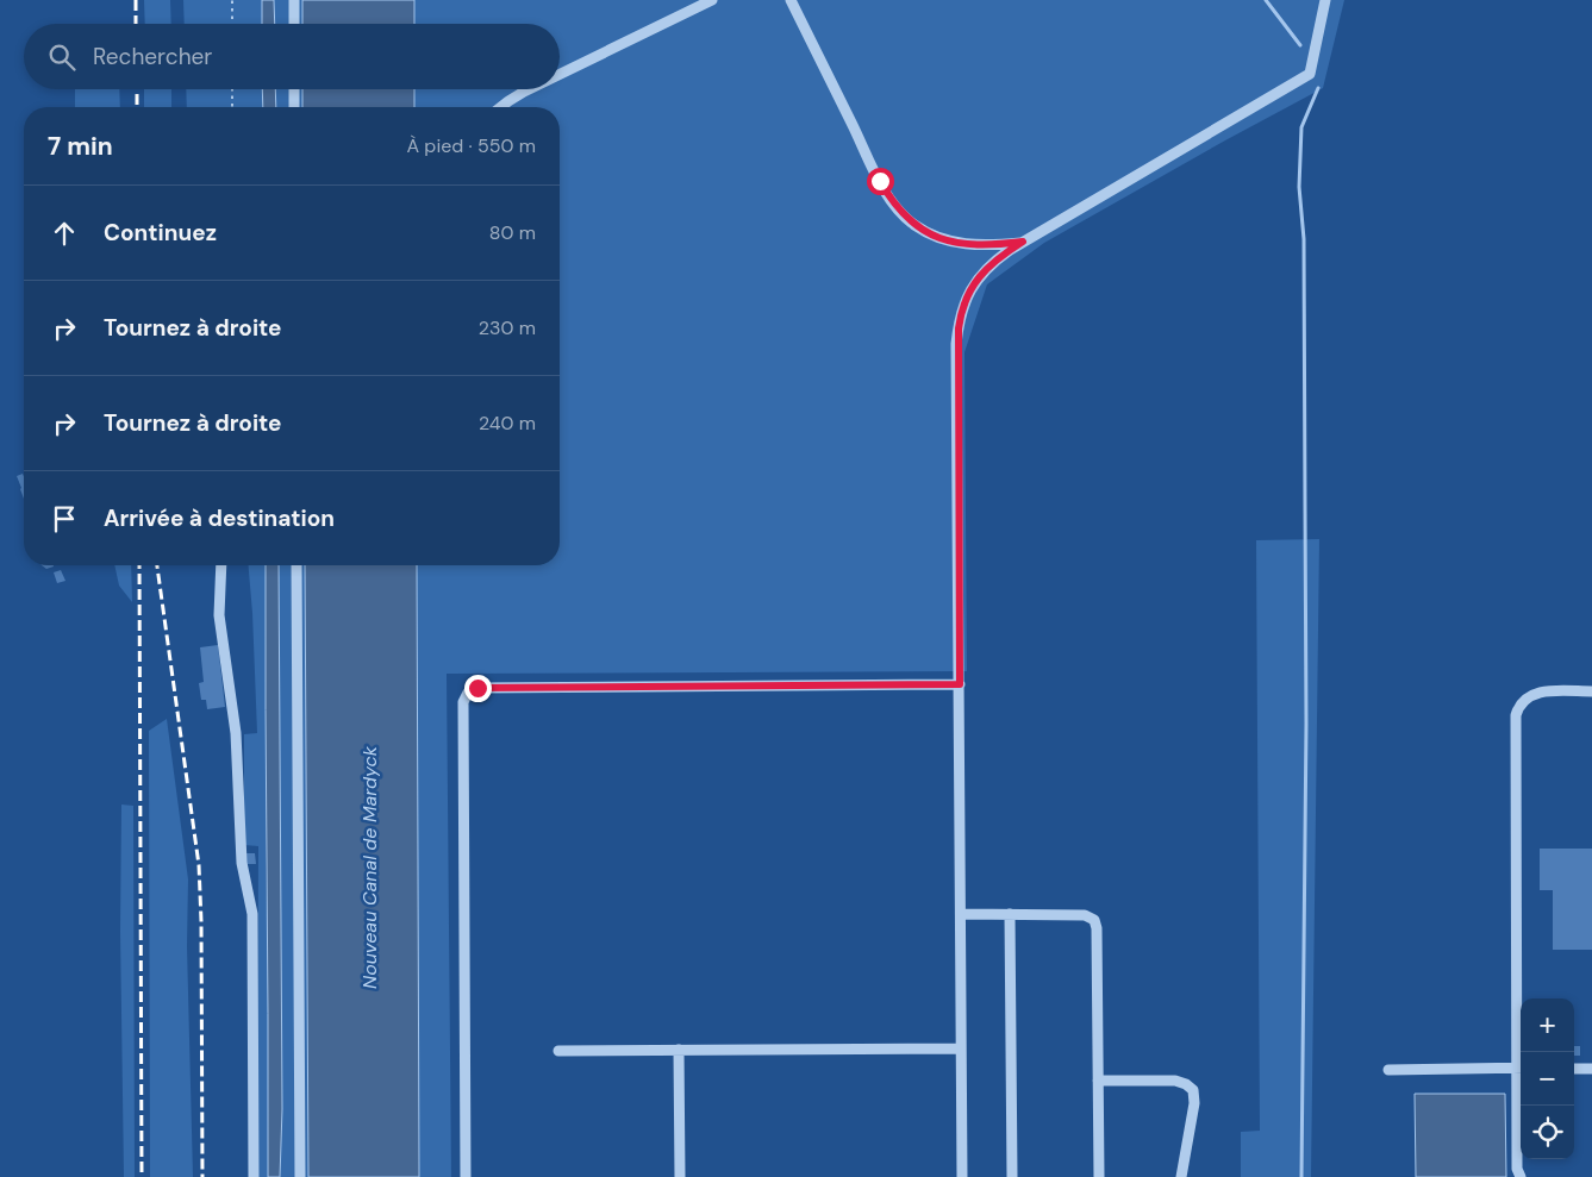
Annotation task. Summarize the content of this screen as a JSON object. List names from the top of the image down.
{
  "water": ["Nouveau Canal de Mardyck"],
  "page": {
    "search": "Rechercher",
    "heading": ["7 min", "À pied · 550 m"],
    "list": [
      ["Continuez", "80 m"],
      ["Tournez à droite", "230 m"],
      ["Tournez à droite", "240 m"],
      "Arrivée à destination"
    ],
    "map_buttons": ["+", "−"]
  }
}
